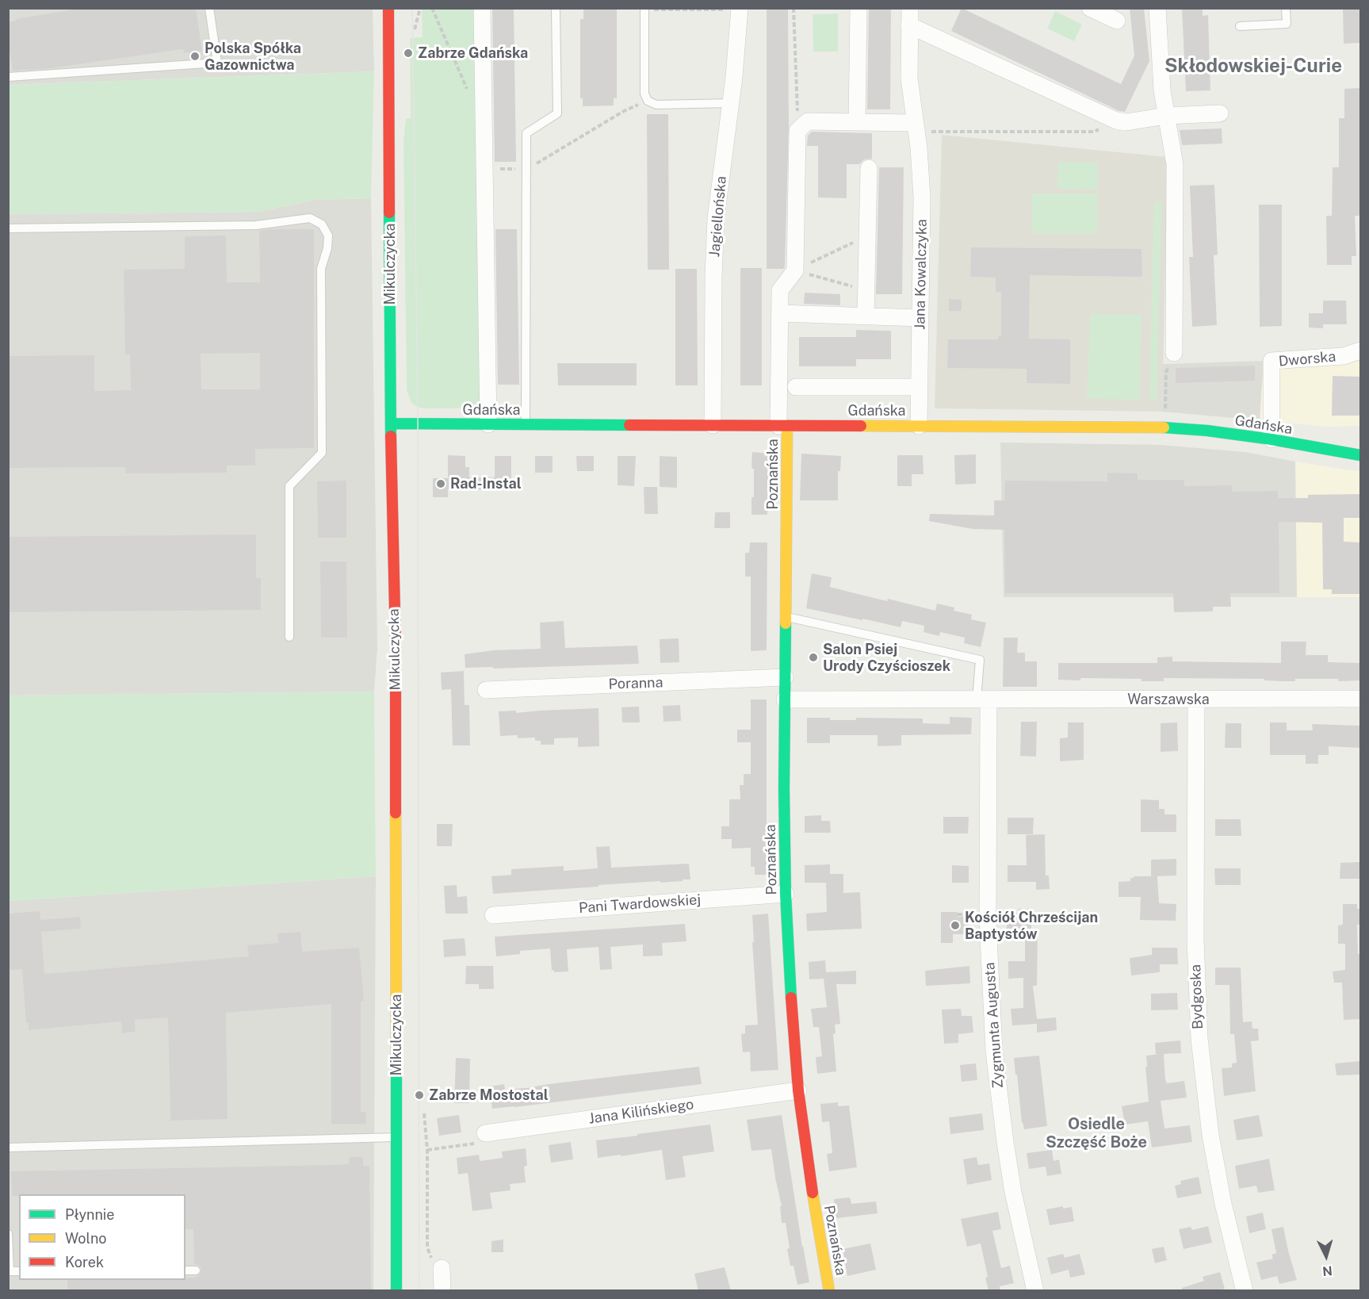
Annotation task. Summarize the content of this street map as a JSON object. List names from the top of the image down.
{
  "streets": {
    "street": [
      "Jagiellońska",
      "Mikulczycka",
      "Jana Kowalczyka",
      "Dworska",
      "Gdańska",
      "Poznańska",
      "Poranna",
      "Warszawska",
      "Pani Twardowskiej",
      "Bydgoska",
      "Zygmunta Augusta",
      "Jana Kilińskiego"
    ]
  },
  "crossings": [
    ["Jagiellońska", "Gdańska"],
    ["Mikulczycka", "Gdańska"],
    ["Jana Kowalczyka", "Gdańska"],
    ["Dworska", "Gdańska"],
    ["Gdańska", "Poznańska"],
    ["Poznańska", "Poranna"],
    ["Poznańska", "Warszawska"],
    ["Poznańska", "Pani Twardowskiej"],
    ["Poznańska", "Jana Kilińskiego"],
    ["Warszawska", "Bydgoska"],
    ["Warszawska", "Zygmunta Augusta"]
  ],
  "districts": ["Skłodowskiej-Curie", "Osiedle Szczęść Boże"],
  "places": [
    "Zabrze Gdańska",
    "Polska Spółka Gazownictwa",
    "Rad-Instal",
    "Salon Psiej Urody Czyścioszek",
    "Kościół Chrześcijan Baptystów",
    "Zabrze Mostostal"
  ],
  "legend": ["Płynnie", "Wolno", "Korek"],
  "north": "bottom"
}
